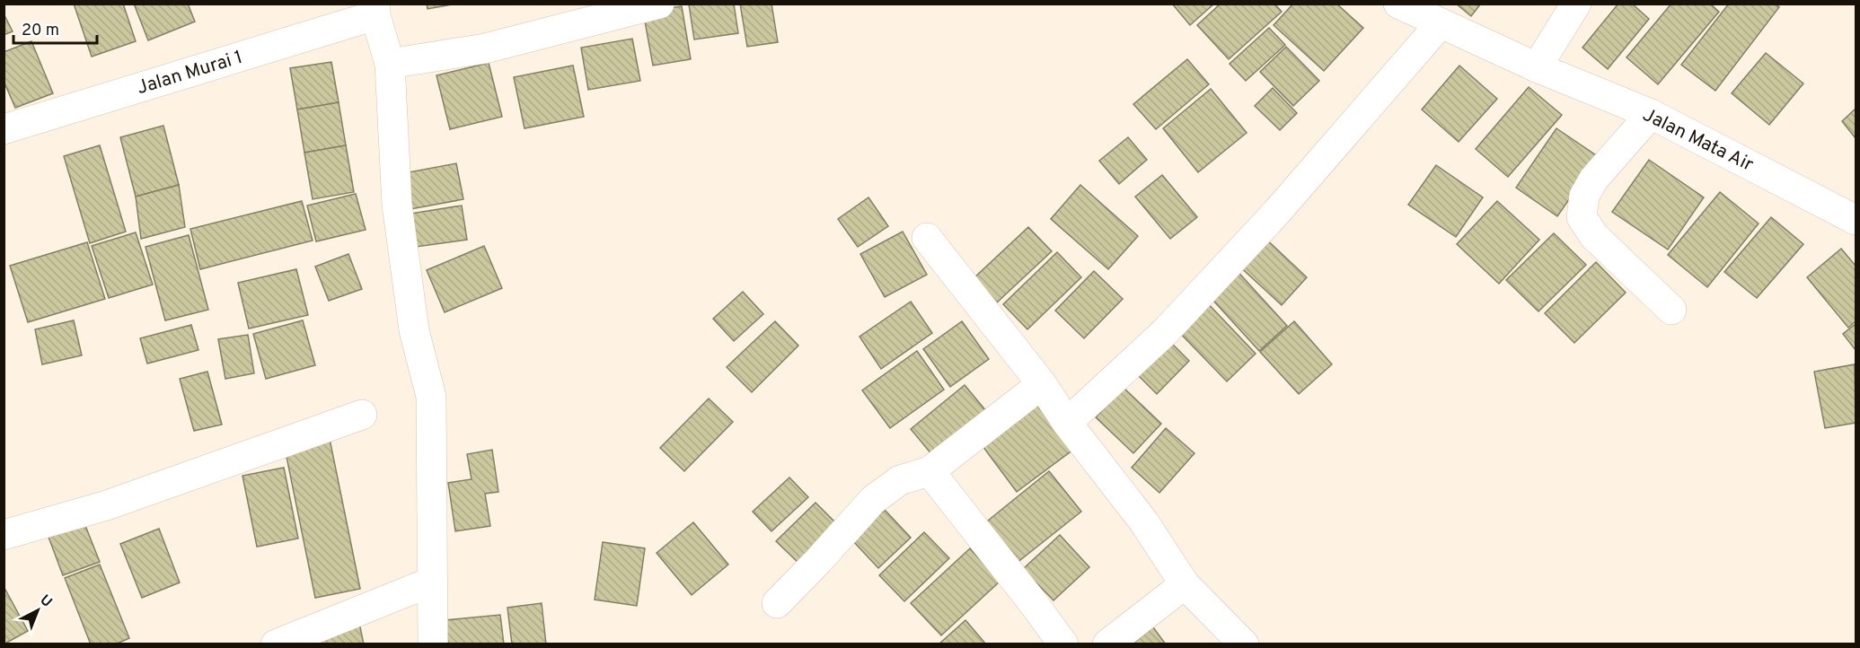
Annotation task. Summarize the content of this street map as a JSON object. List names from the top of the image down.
{
  "streets": {
    "street": ["Jalan Murai 1", "Jalan Mata Air"]
  },
  "scale_bar": "20 m",
  "north": "top right"
}
